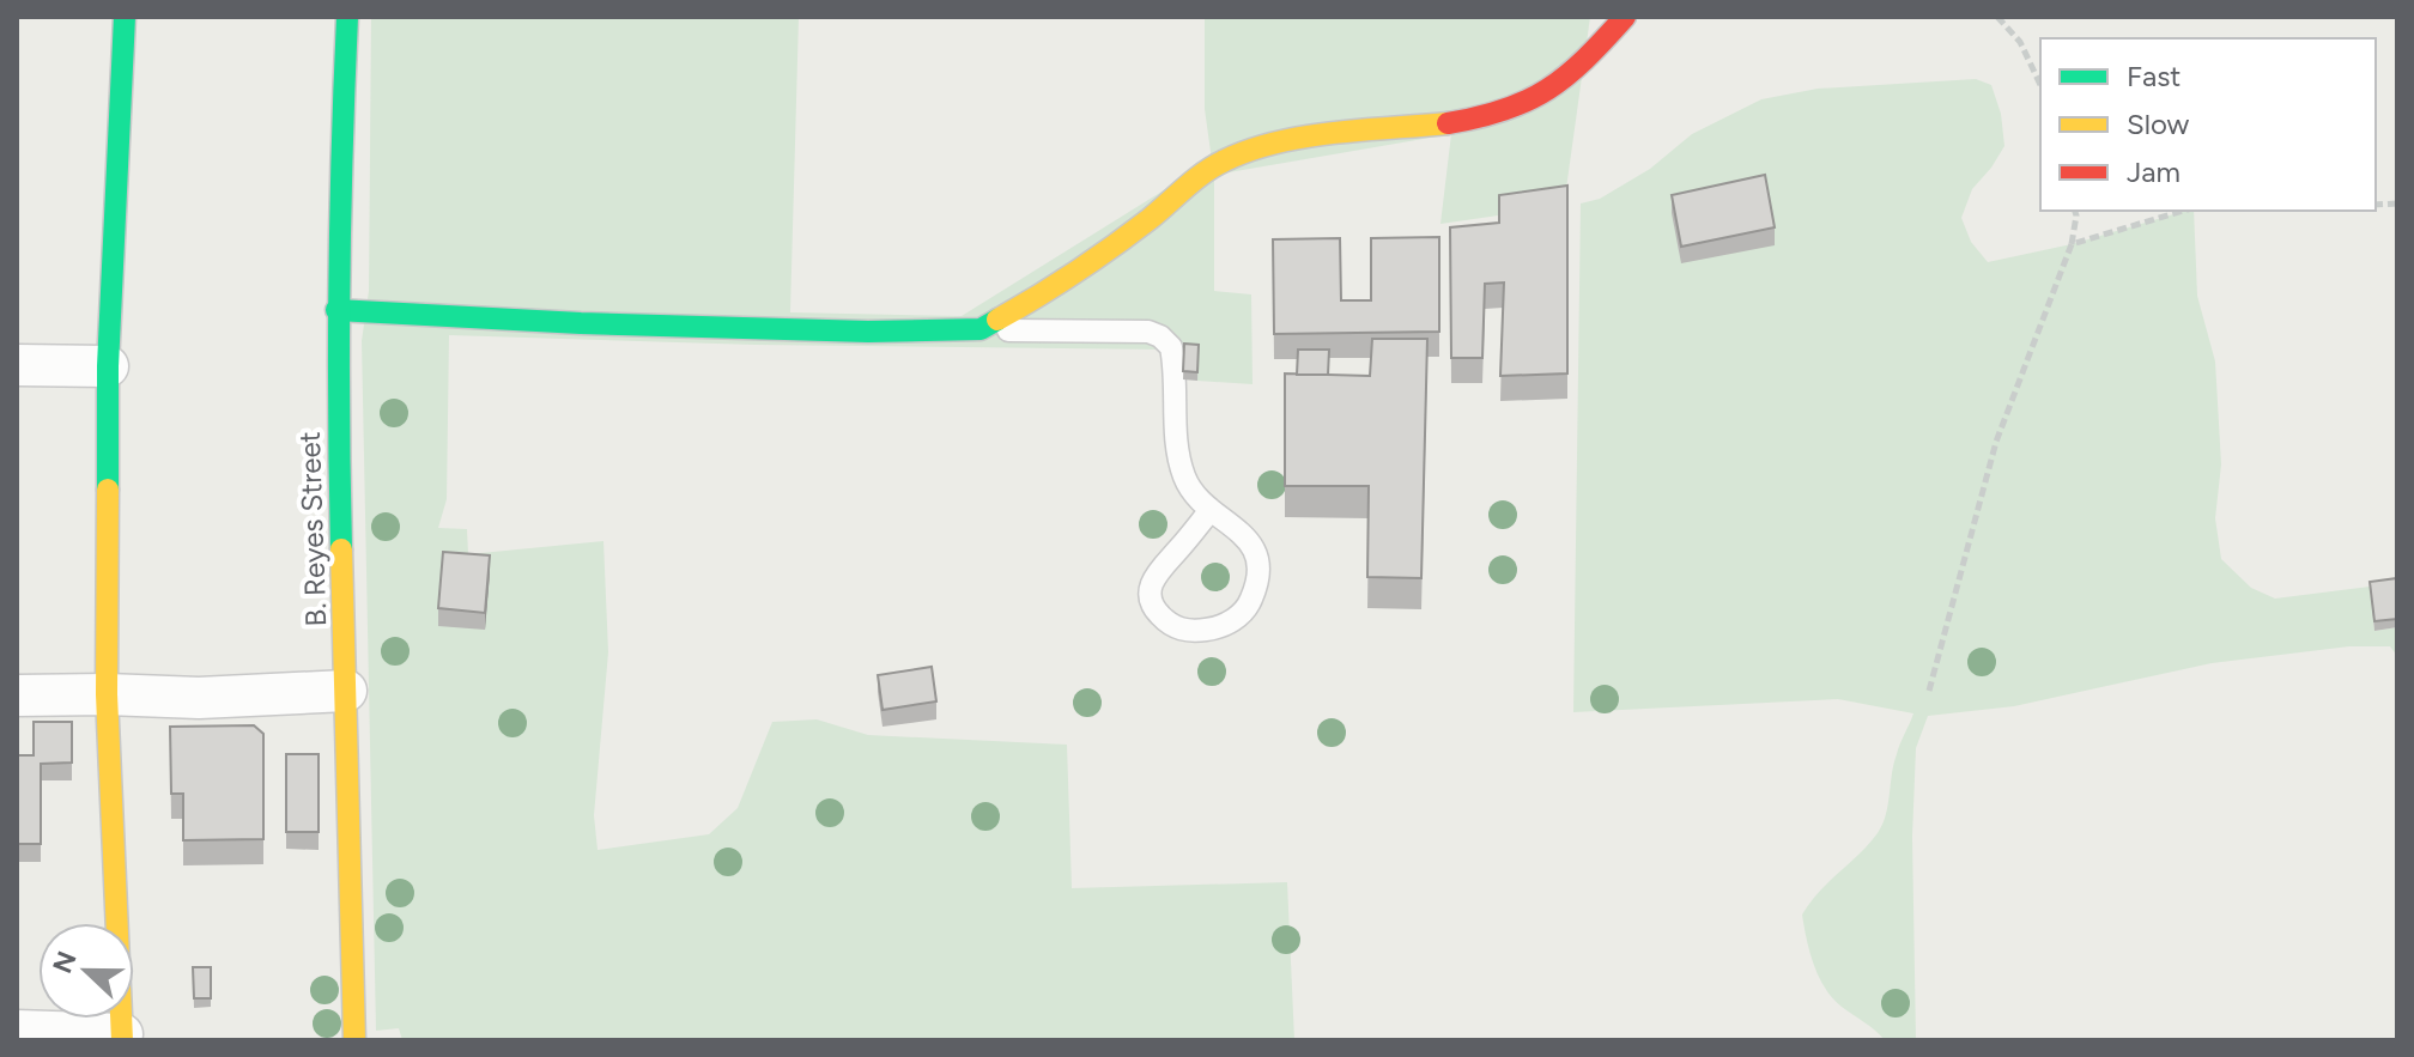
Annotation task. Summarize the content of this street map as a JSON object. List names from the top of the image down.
{
  "streets": {
    "street": ["B. Reyes Street"]
  },
  "legend": ["Fast", "Slow", "Jam"],
  "north": "left"
}
